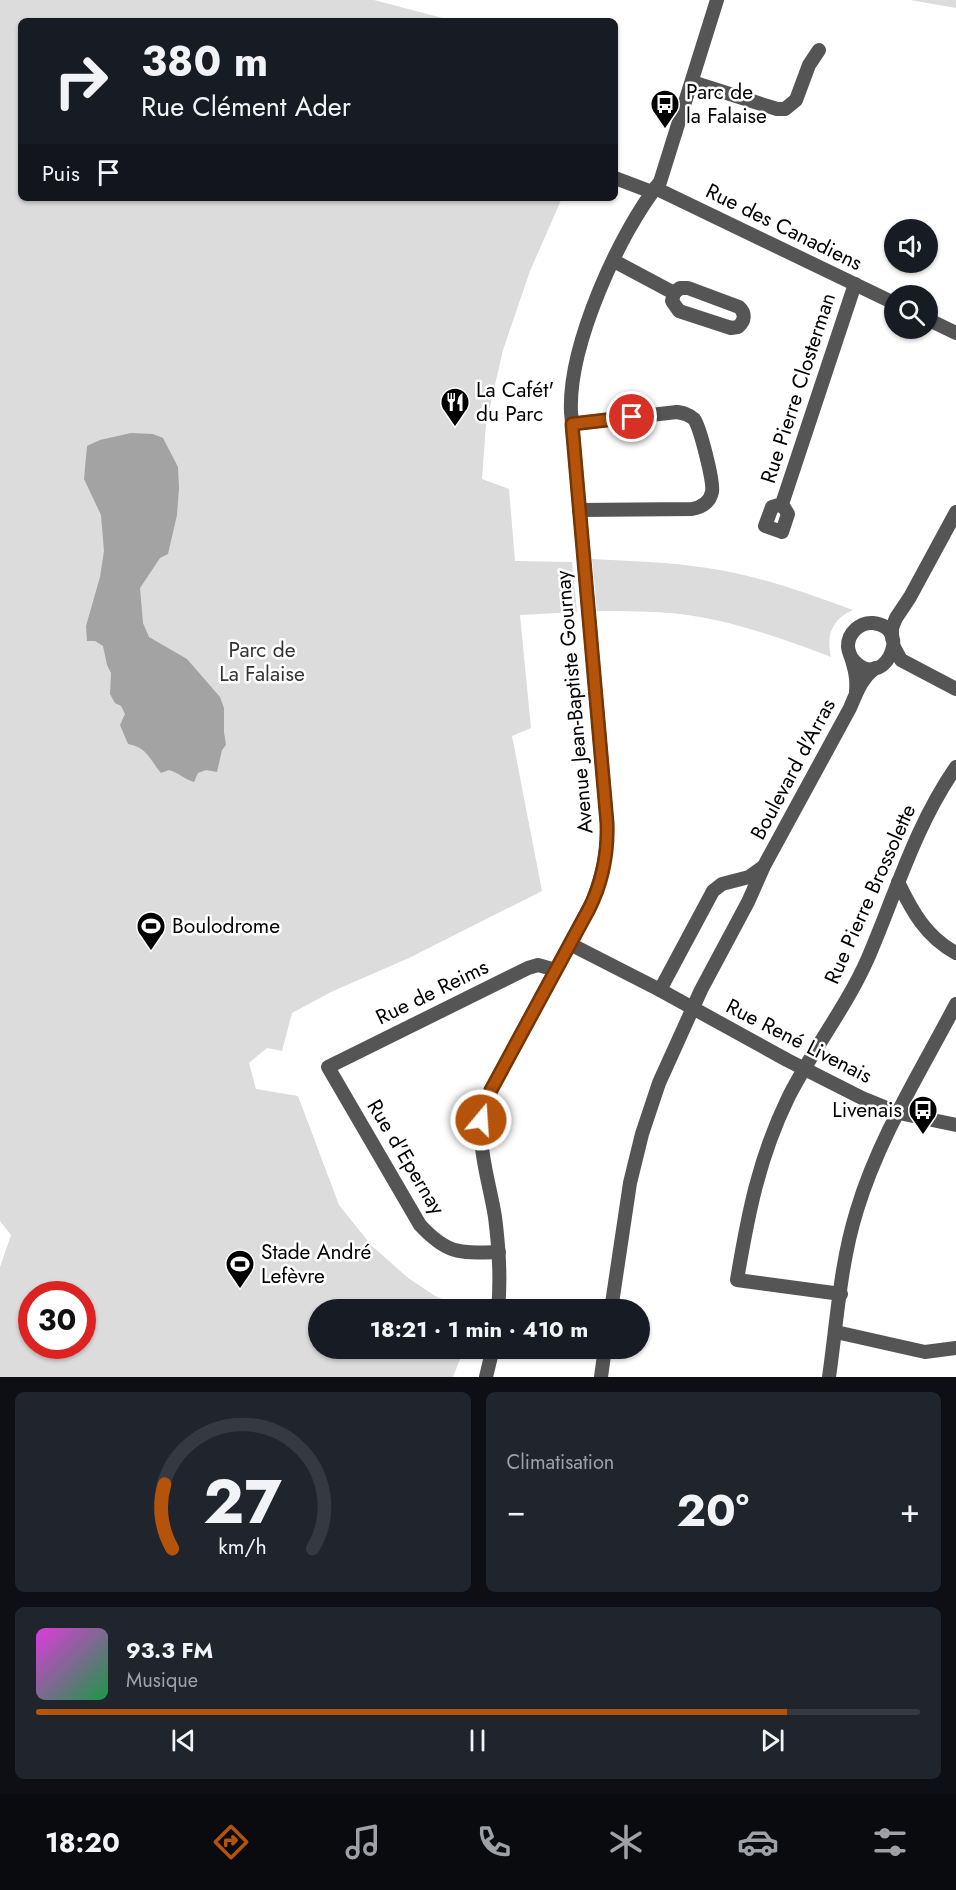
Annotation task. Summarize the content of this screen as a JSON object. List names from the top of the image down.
{
  "streets": {
    "street": [
      "Rue des Canadiens",
      "Rue Pierre Closterman",
      "Avenue Jean-Baptiste Gournay",
      "Boulevard d'Arras",
      "Rue Pierre Brossolette",
      "Rue de Reims",
      "Rue René Livenais",
      "Rue d'Epernay"
    ]
  },
  "crossings": [
    ["Rue des Canadiens", "Rue Pierre Closterman"],
    ["Rue des Canadiens", "Avenue Jean-Baptiste Gournay"],
    ["Avenue Jean-Baptiste Gournay", "Rue de Reims"],
    ["Avenue Jean-Baptiste Gournay", "Rue René Livenais"],
    ["Avenue Jean-Baptiste Gournay", "Rue d'Epernay"],
    ["Boulevard d'Arras", "Rue René Livenais"],
    ["Rue Pierre Brossolette", "Rue René Livenais"],
    ["Rue de Reims", "Rue d'Epernay"]
  ],
  "parks": ["Parc de La Falaise"],
  "places": {
    "bus stop": ["Parc de la Falaise", "Livenais"],
    "restaurant": ["La Cafét' du Parc"],
    "sports": ["Boulodrome", "Stade André Lefèvre"]
  },
  "page": {
    "turn": ["380 m", "Rue Clément Ader"],
    "then": "Puis",
    "limit": "30",
    "trip": "18:21 · 1 min · 410 m",
    "tile": "Climatisation",
    "heat": ["−", "20°", "+"],
    "song": ["93.3 FM", "Musique"],
    "tabs": "18:20",
    "gauge": ["27", "km/h"]
  }
}
